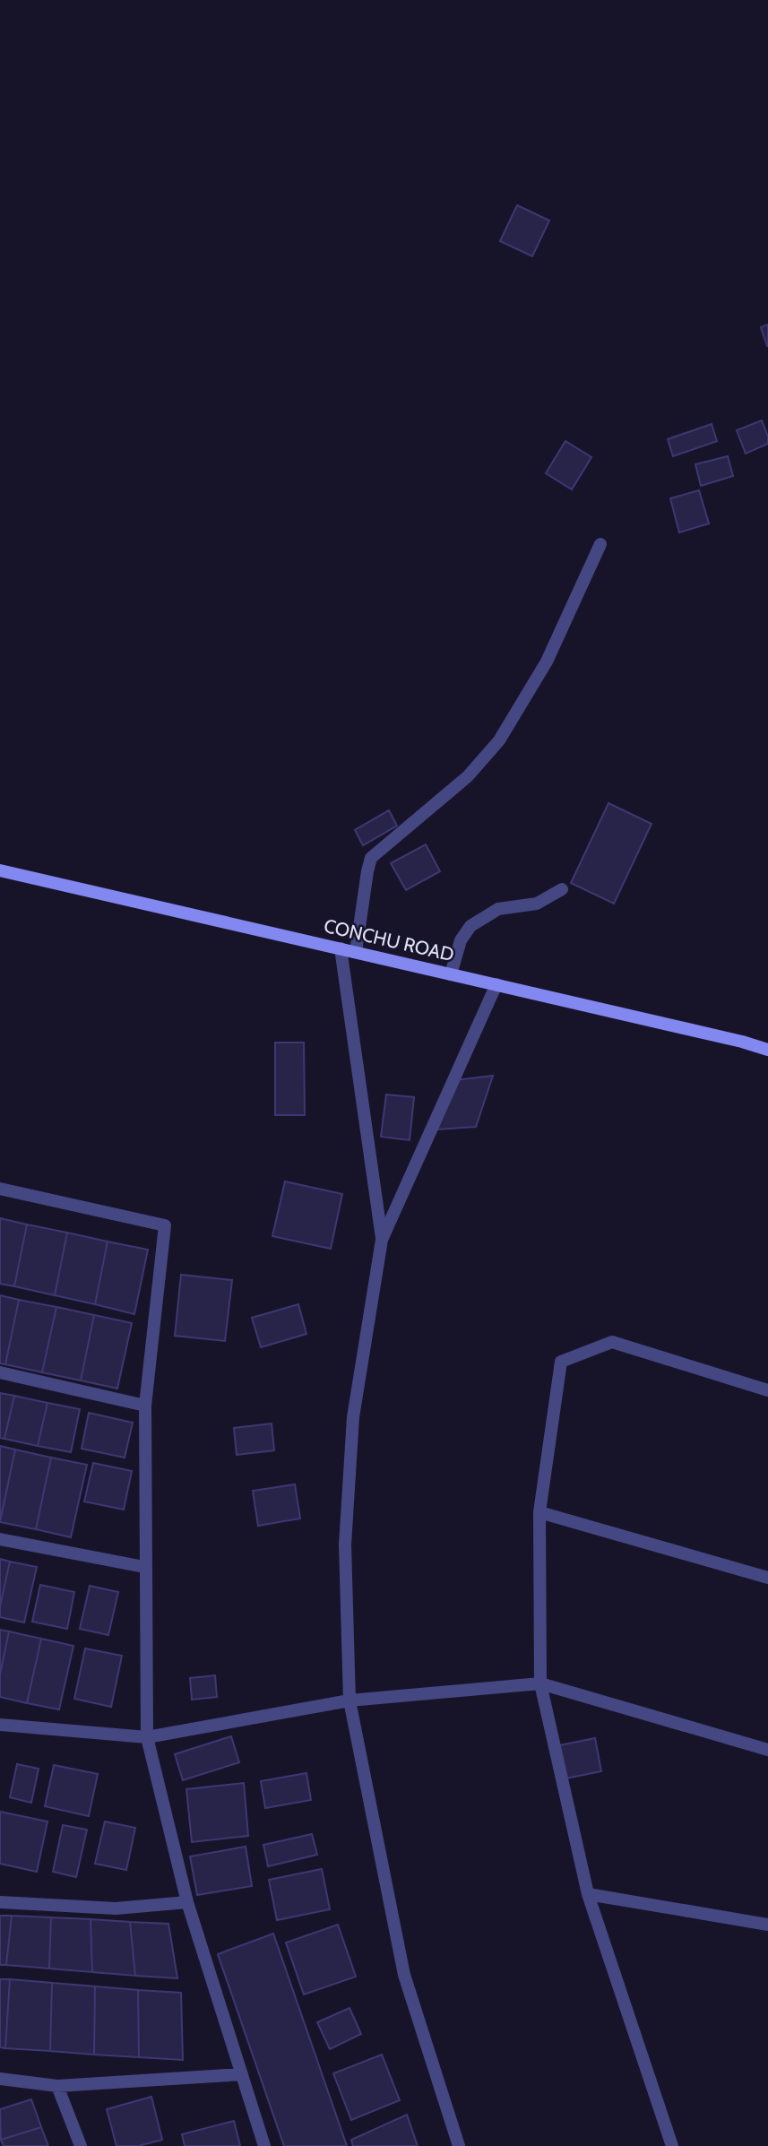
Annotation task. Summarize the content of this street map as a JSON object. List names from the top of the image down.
{
  "streets": {
    "main road": ["CONCHU ROAD"]
  }
}
